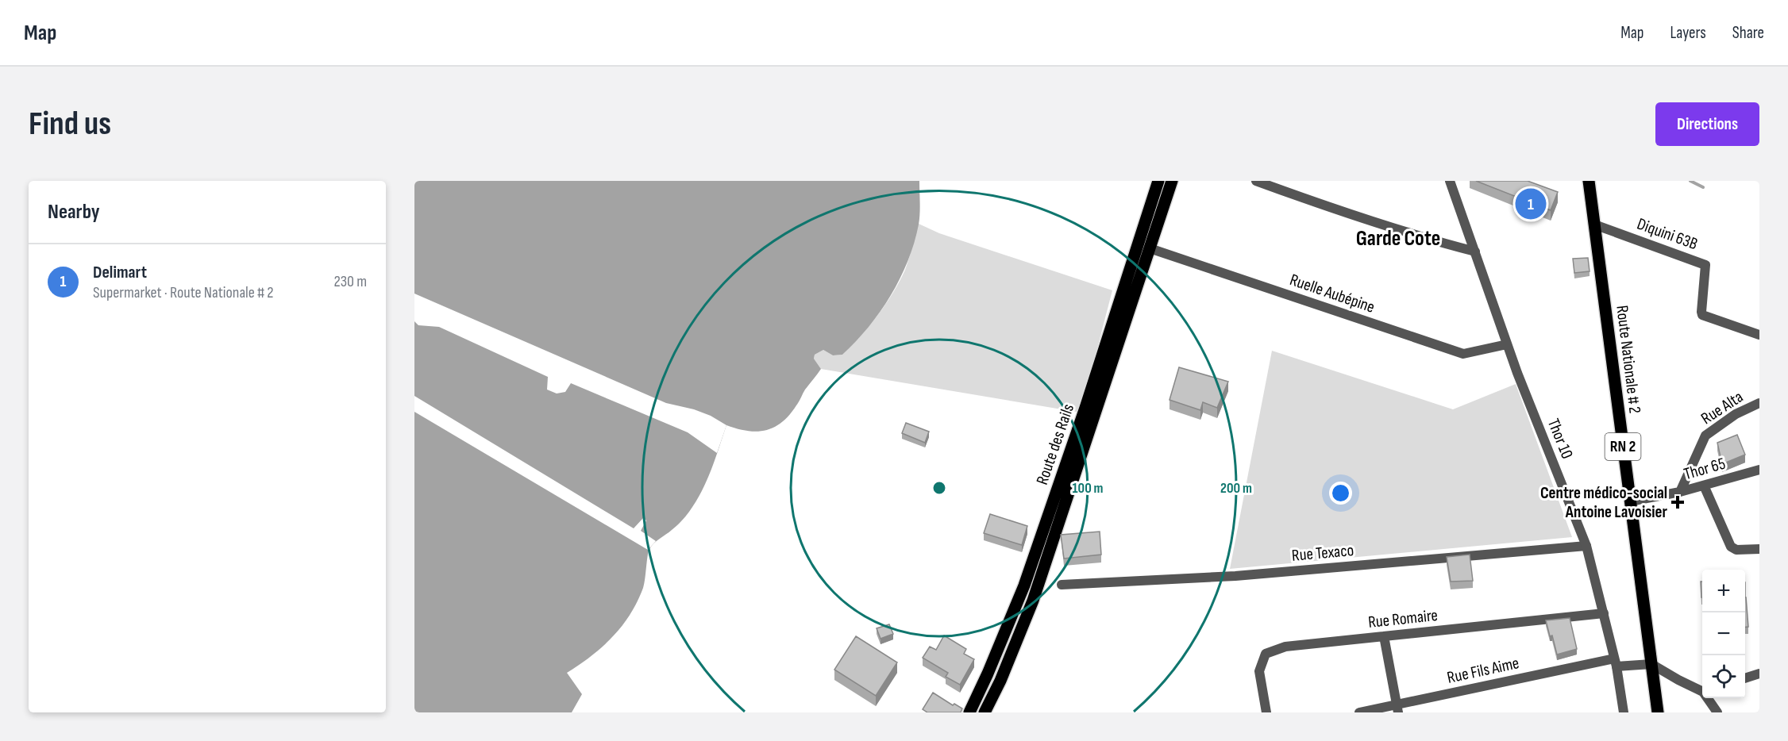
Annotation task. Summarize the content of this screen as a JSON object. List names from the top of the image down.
{
  "streets": {
    "main road": ["Route Nationale # 2", "Route des Rails", "RN 2"],
    "street": [
      "Diquini 63B",
      "Ruelle Aubépine",
      "Rue Alta",
      "Thor 10",
      "Thor 65",
      "Rue Texaco",
      "Rue Romaire",
      "Rue Fils Aime"
    ]
  },
  "crossings": [
    ["Diquini 63B", "Route Nationale # 2"],
    ["Ruelle Aubépine", "Thor 10"],
    ["Ruelle Aubépine", "Route des Rails"],
    ["Route Nationale # 2", "Thor 65"],
    ["Route Nationale # 2", "Rue Fils Aime"],
    ["Rue Alta", "Thor 65"],
    ["Thor 10", "Rue Texaco"],
    ["Thor 10", "Rue Romaire"],
    ["Thor 10", "Rue Fils Aime"]
  ],
  "districts": ["Garde Cote"],
  "places": {
    "health": ["Centre médico-social Antoine Lavoisier"]
  },
  "page": {
    "header": "Map",
    "nav": ["Map", "Layers", "Share"],
    "buttons": "Directions",
    "title": "Find us",
    "heading": "Nearby",
    "pins": "1",
    "list": [
      {
        "mark": "1",
        "name": "Delimart",
        "note": "Supermarket · Route Nationale # 2",
        "value": "230 m"
      }
    ],
    "map_buttons": ["+", "−"]
  },
  "rings": ["100 m", "200 m"]
}
